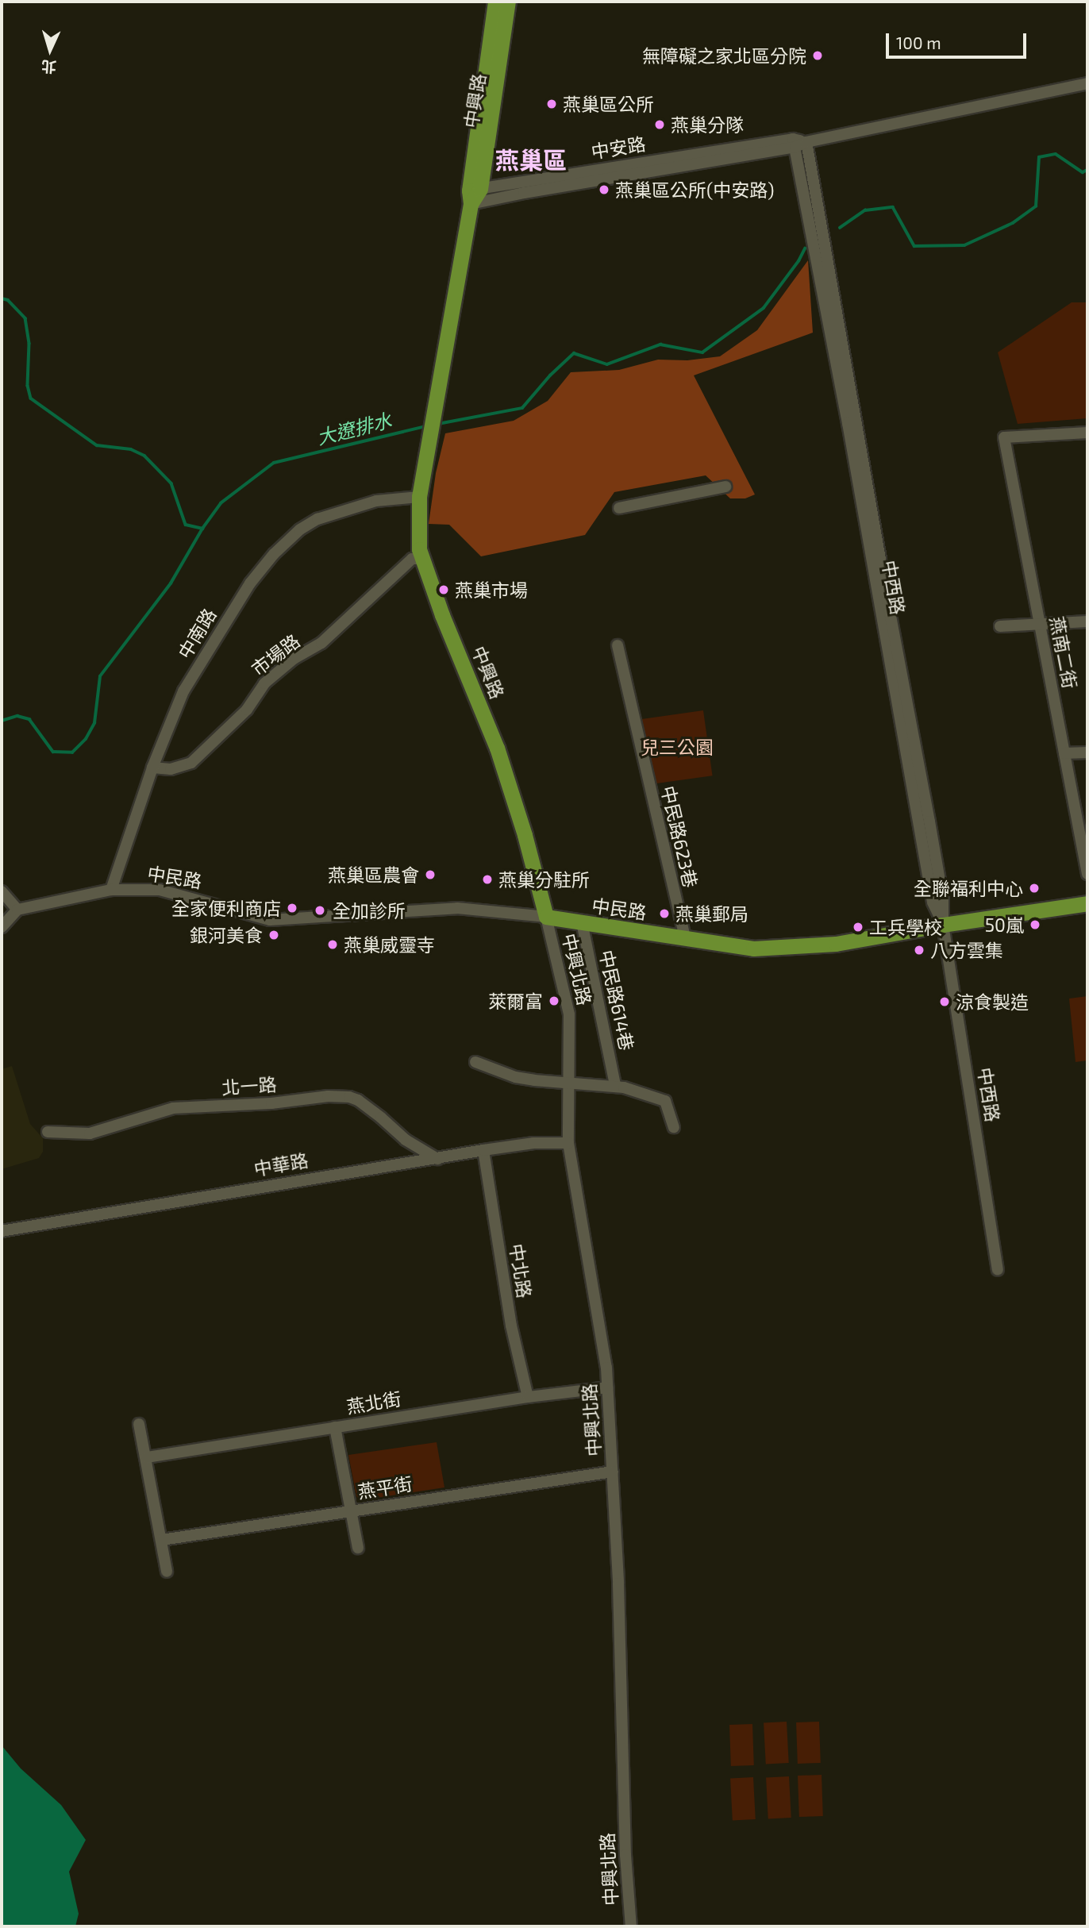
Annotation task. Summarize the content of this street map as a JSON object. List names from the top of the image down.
{
  "streets": {
    "main road": ["中興路", "中民路"],
    "street": [
      "中安路",
      "中西路",
      "中南路",
      "燕南二街",
      "市場路",
      "中民路623巷",
      "中興北路",
      "中民路614巷",
      "北一路",
      "中華路",
      "中北路",
      "燕北街",
      "燕平街"
    ]
  },
  "crossings": [
    ["中興路", "中安路"],
    ["中興路", "中南路"],
    ["中興路", "市場路"],
    ["中興路", "中民路"],
    ["中興路", "中興北路"],
    ["中西路", "中民路"],
    ["中南路", "市場路"],
    ["中南路", "中民路"],
    ["中民路623巷", "中民路"],
    ["中民路", "中興北路"],
    ["中民路", "中民路614巷"],
    ["中興北路", "中華路"],
    ["中興北路", "燕北街"],
    ["中興北路", "燕平街"],
    ["北一路", "中華路"],
    ["中華路", "中北路"],
    ["中北路", "燕北街"]
  ],
  "districts": ["燕巢區"],
  "water": ["大遼排水"],
  "parks": ["兒三公園"],
  "places": [
    "無障礙之家北區分院",
    "燕巢區公所",
    "燕巢分隊",
    "燕巢區公所(中安路)",
    "燕巢市場",
    "燕巢區農會",
    "燕巢分駐所",
    "全聯福利中心",
    "全家便利商店",
    "全加診所",
    "燕巢郵局",
    "50嵐",
    "工兵學校",
    "銀河美食",
    "燕巢威靈寺",
    "八方雲集",
    "萊爾富",
    "涼食製造"
  ],
  "scale_bar": "100 m",
  "north": "bottom"
}
